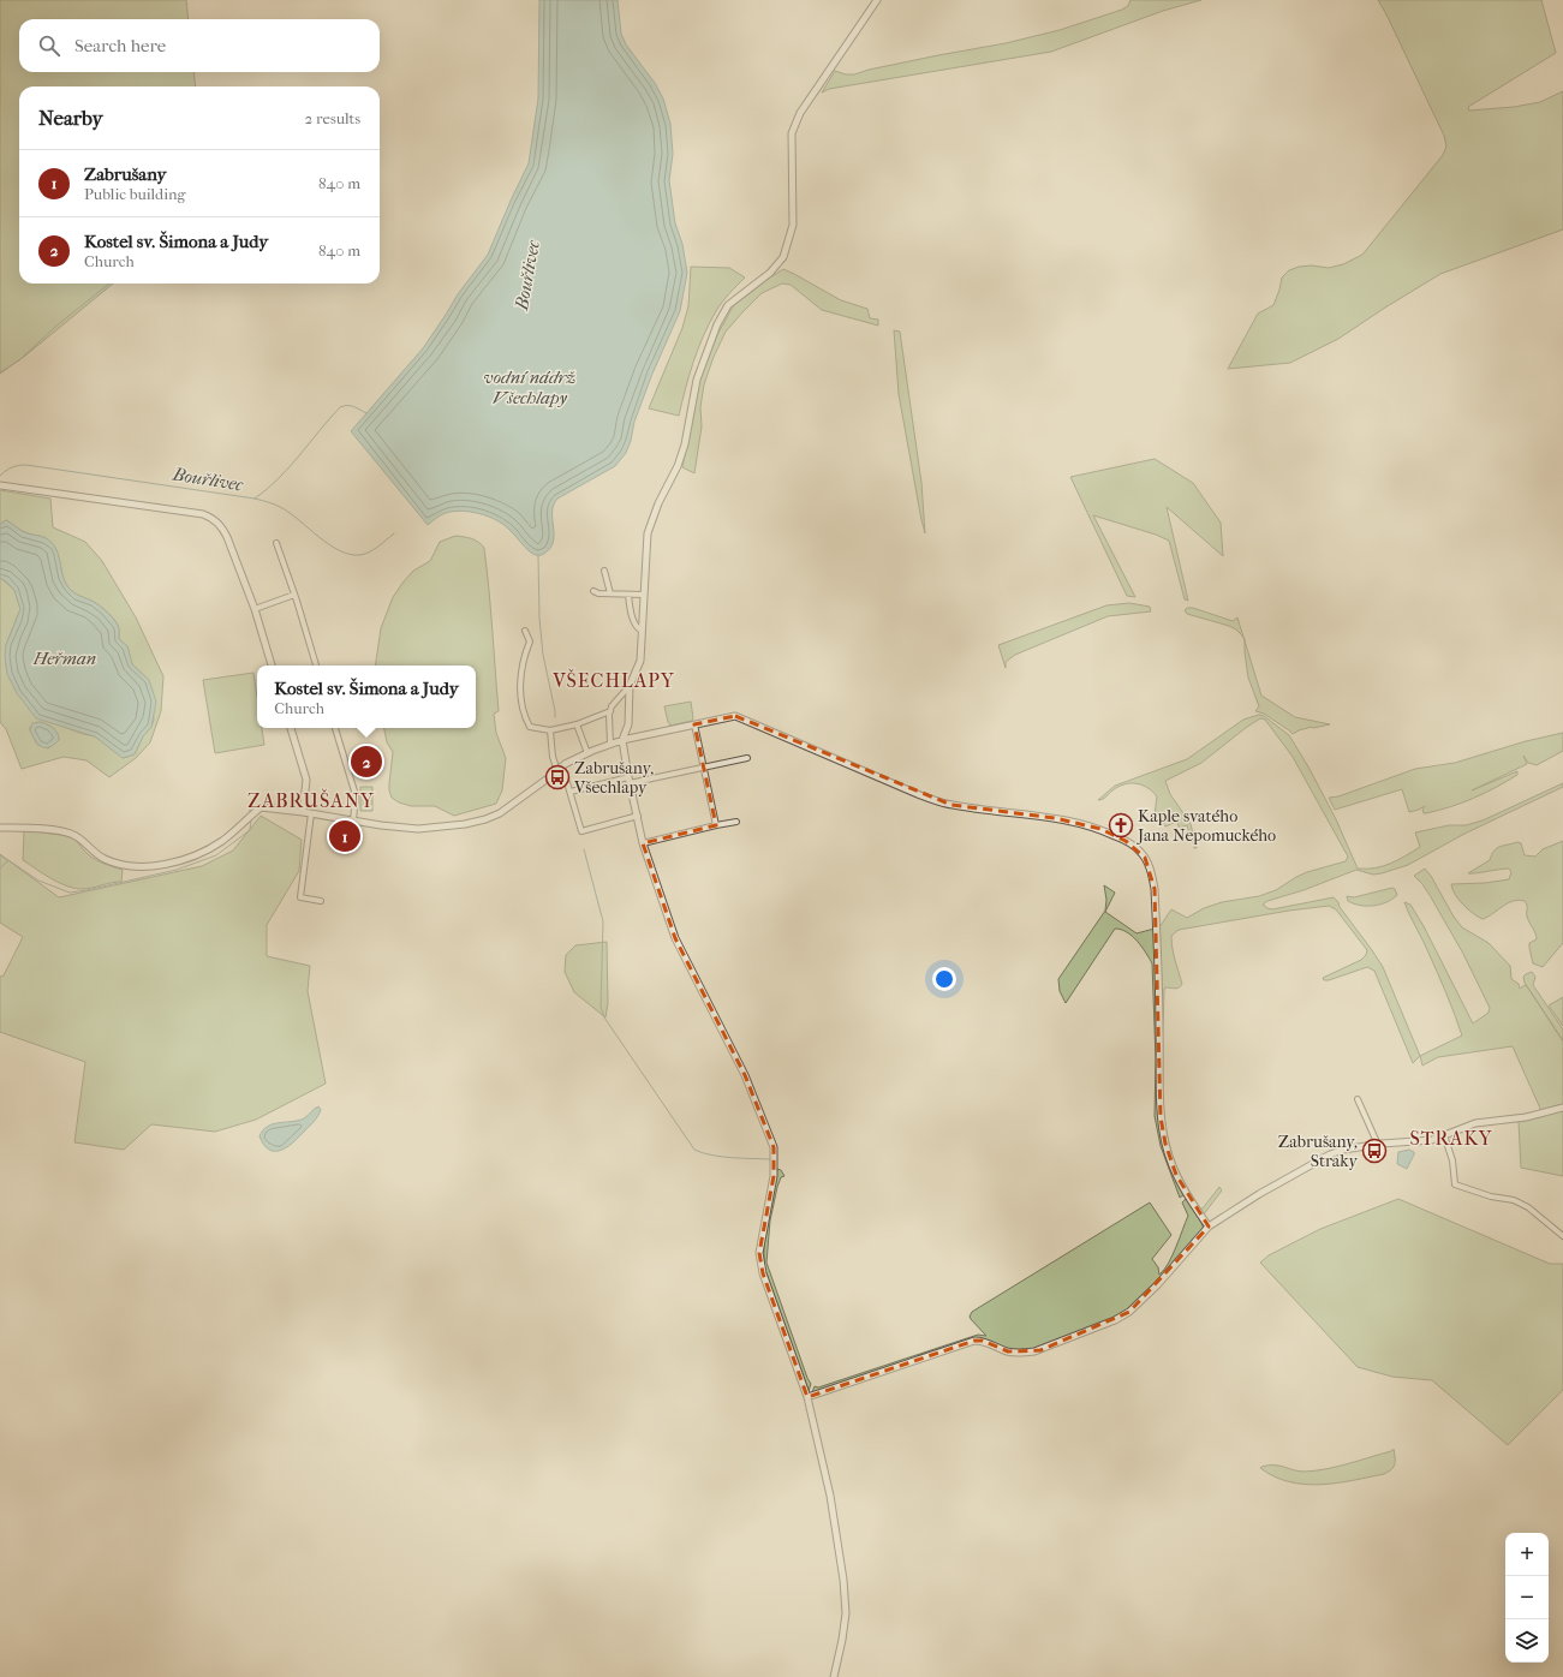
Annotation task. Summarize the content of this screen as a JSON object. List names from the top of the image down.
{
  "districts": ["VŠECHLAPY", "ZABRUŠANY", "STRAKY"],
  "water": ["Bouřlivec", "vodní nádrž Všechlapy", "Heřman"],
  "places": {
    "bus stop": ["Zabrušany, Všechlapy", "Zabrušany, Straky"],
    "church": ["Kaple svatého Jana Nepomuckého"]
  },
  "page": {
    "search": "Search here",
    "heading": ["Nearby", "2 results"],
    "list": [
      {
        "mark": "1",
        "name": "Zabrušany",
        "note": "Public building",
        "value": "840 m"
      },
      {
        "mark": "2",
        "name": "Kostel sv. Šimona a Judy",
        "note": "Church",
        "value": "840 m"
      }
    ],
    "popup": ["Kostel sv. Šimona a Judy", "Church"],
    "pins": ["2", "1"],
    "map_buttons": ["+", "−"]
  }
}
